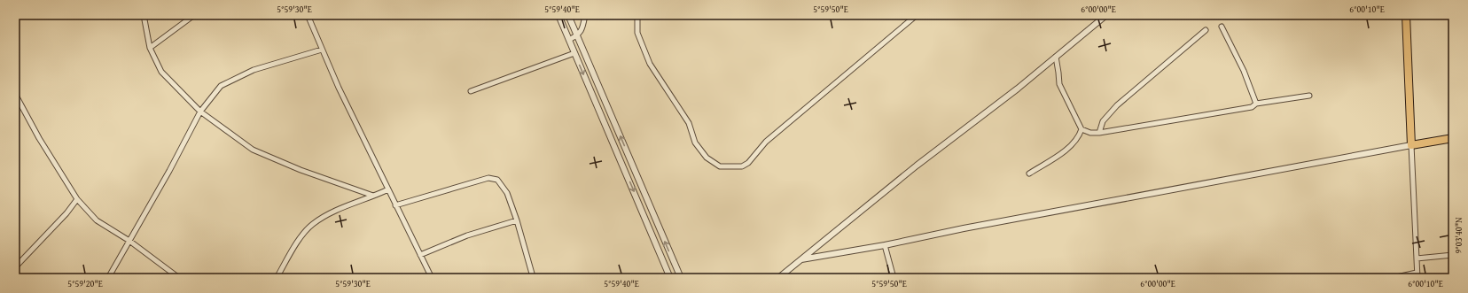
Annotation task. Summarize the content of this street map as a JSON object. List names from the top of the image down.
{
  "coordinates": [
    "5°59'30\"E",
    "5°59'40\"E",
    "5°59'50\"E",
    "6°00'00\"E",
    "6°00'10\"E",
    "9°03'40\"N",
    "5°59'20\"E"
  ]
}
